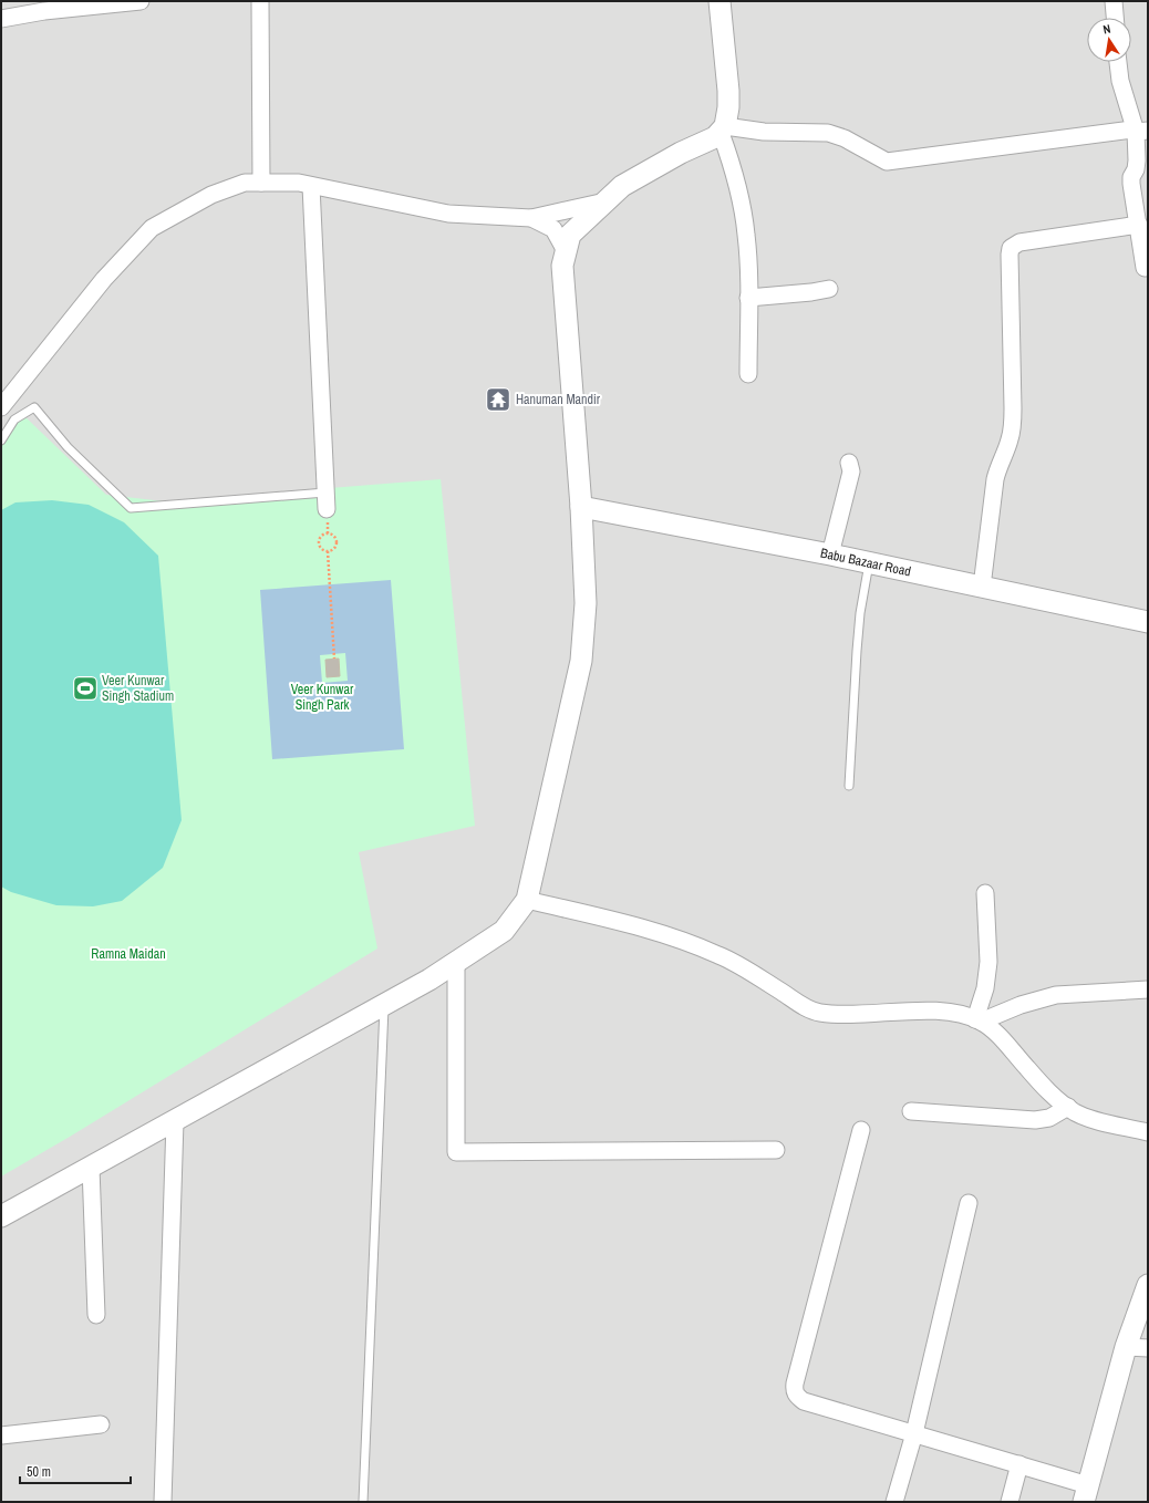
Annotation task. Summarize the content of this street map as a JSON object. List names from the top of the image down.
{
  "streets": {
    "street": ["Babu Bazaar Road"]
  },
  "parks": ["Veer Kunwar Singh Park", "Ramna Maidan"],
  "places": {
    "temple": ["Hanuman Mandir"],
    "sports": ["Veer Kunwar Singh Stadium"]
  },
  "scale_bar": "50 m",
  "north": "top"
}
